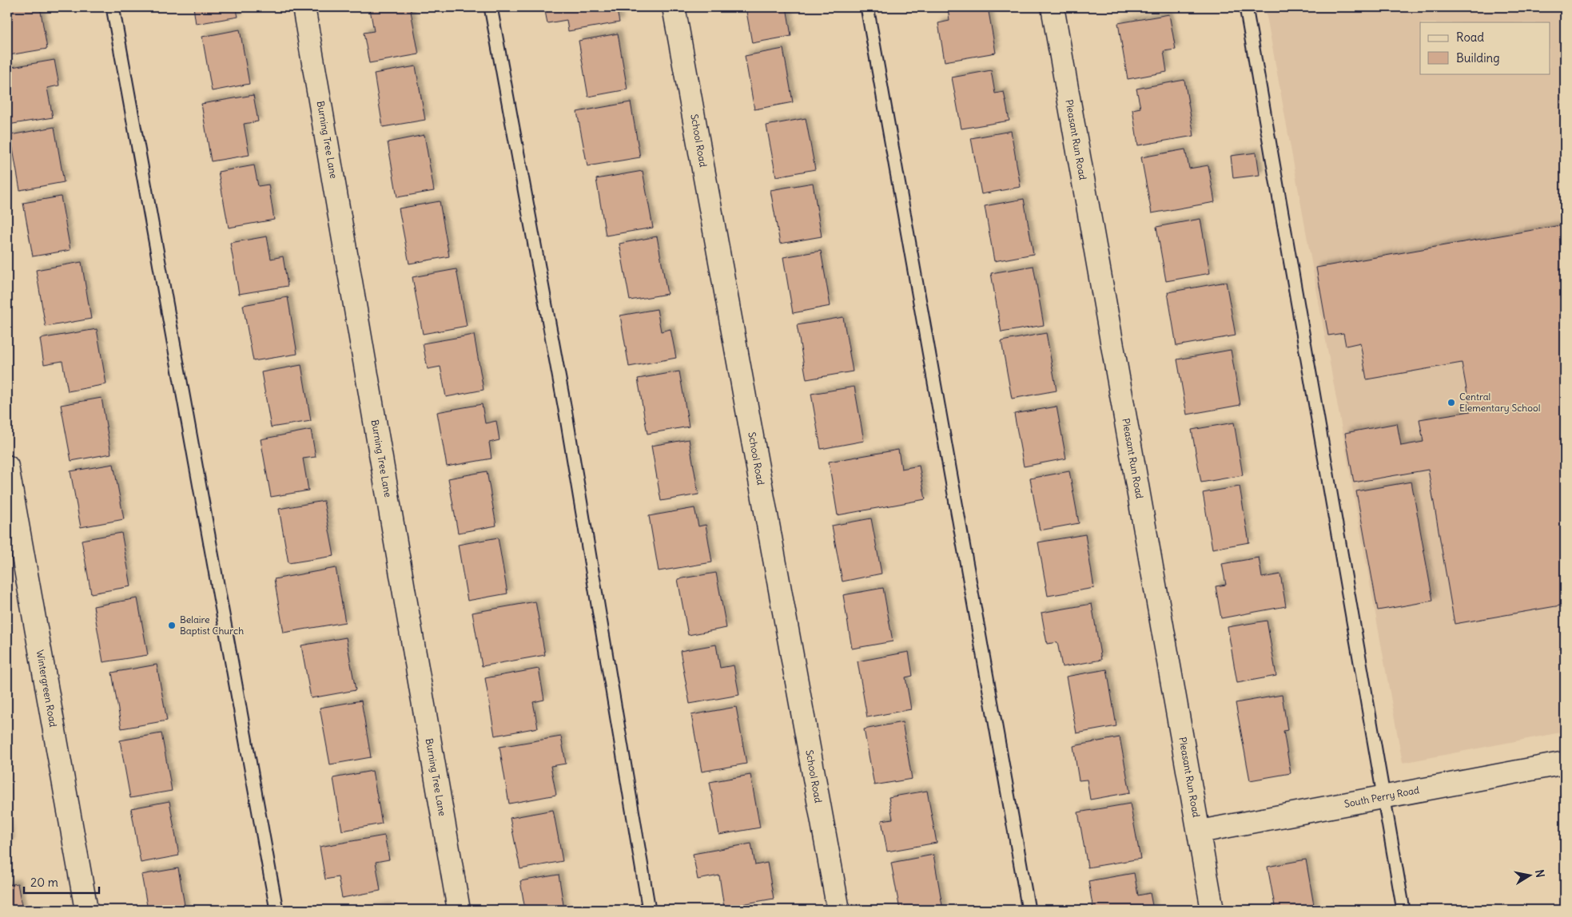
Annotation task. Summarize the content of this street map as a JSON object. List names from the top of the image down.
{
  "streets": {
    "street": [
      "Burning Tree Lane",
      "Pleasant Run Road",
      "School Road",
      "Wintergreen Road",
      "South Perry Road"
    ]
  },
  "crossings": [
    ["Pleasant Run Road", "South Perry Road"]
  ],
  "places": ["Central Elementary School", "Belaire Baptist Church"],
  "legend": ["Road", "Building"],
  "scale_bar": "20 m",
  "north": "right"
}
